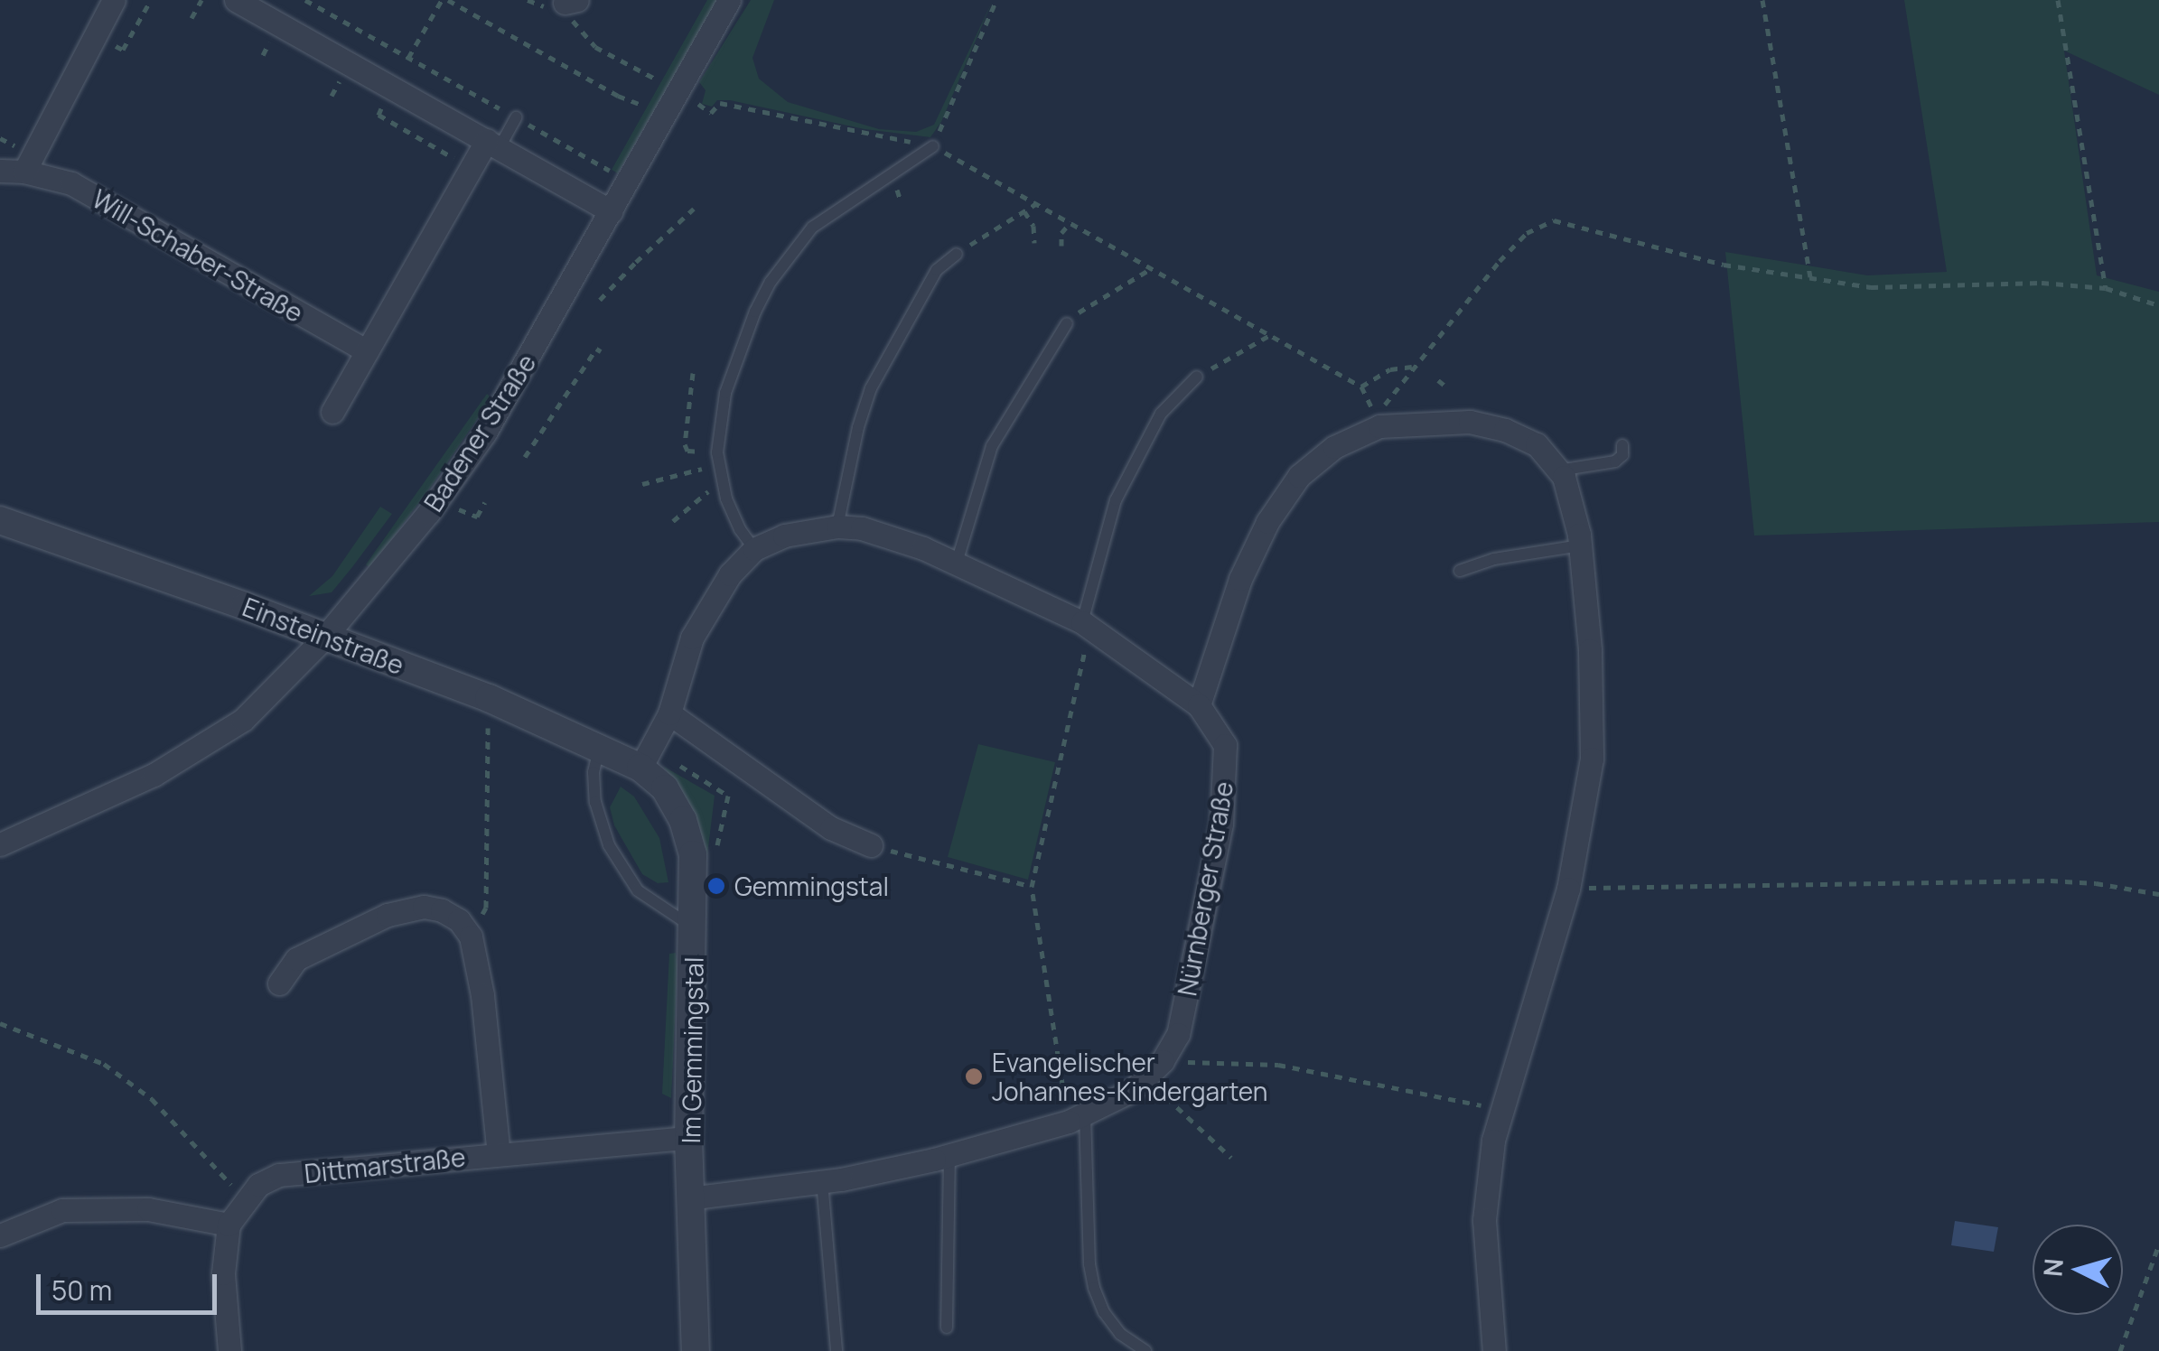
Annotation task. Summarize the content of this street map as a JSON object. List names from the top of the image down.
{
  "streets": {
    "street": [
      "Will-Schaber-Straße",
      "Badener Straße",
      "Einsteinstraße",
      "Nürnberger Straße",
      "Im Gemmingstal",
      "Dittmarstraße"
    ]
  },
  "crossings": [
    ["Badener Straße", "Einsteinstraße"],
    ["Einsteinstraße", "Im Gemmingstal"],
    ["Nürnberger Straße", "Im Gemmingstal"],
    ["Im Gemmingstal", "Dittmarstraße"]
  ],
  "places": ["Gemmingstal", "Evangelischer Johannes-Kindergarten"],
  "scale_bar": "50 m",
  "north": "left"
}
